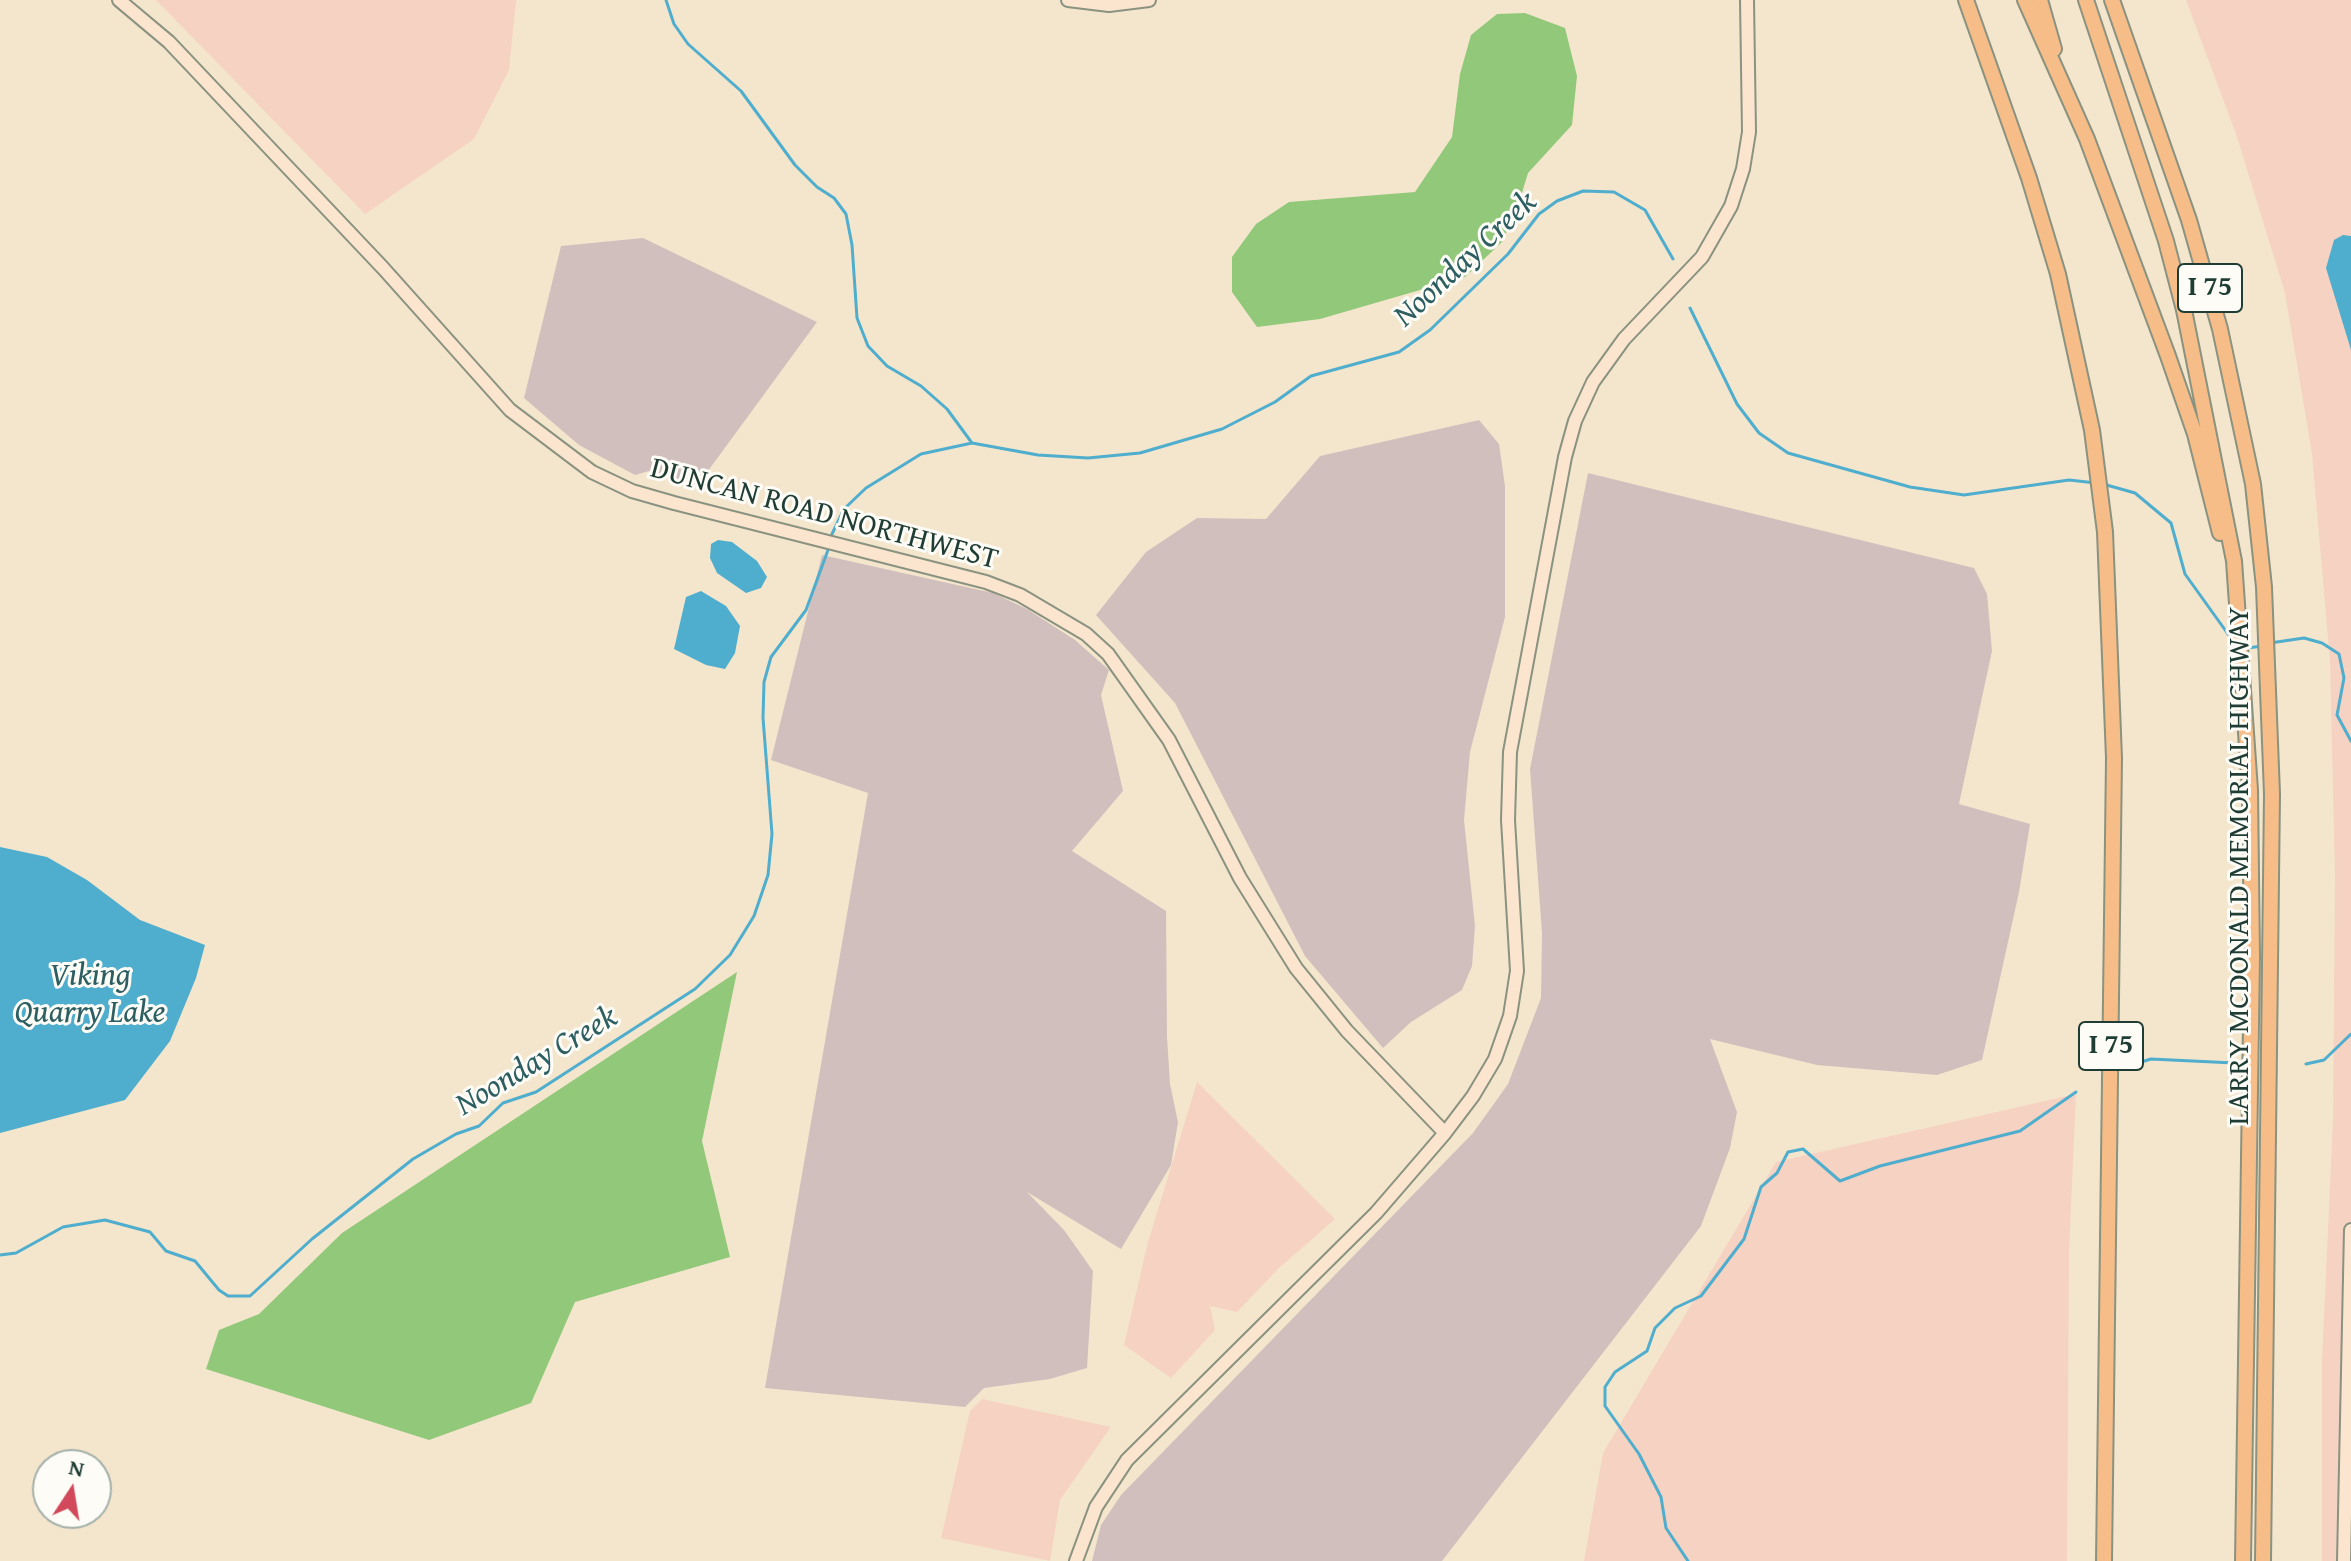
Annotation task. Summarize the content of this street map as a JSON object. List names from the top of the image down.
{
  "streets": {
    "highway": ["I 75", "LARRY MCDONALD MEMORIAL HIGHWAY"],
    "main road": ["DUNCAN ROAD NORTHWEST"]
  },
  "water": ["Noonday Creek", "Viking Quarry Lake"],
  "north": "top"
}
